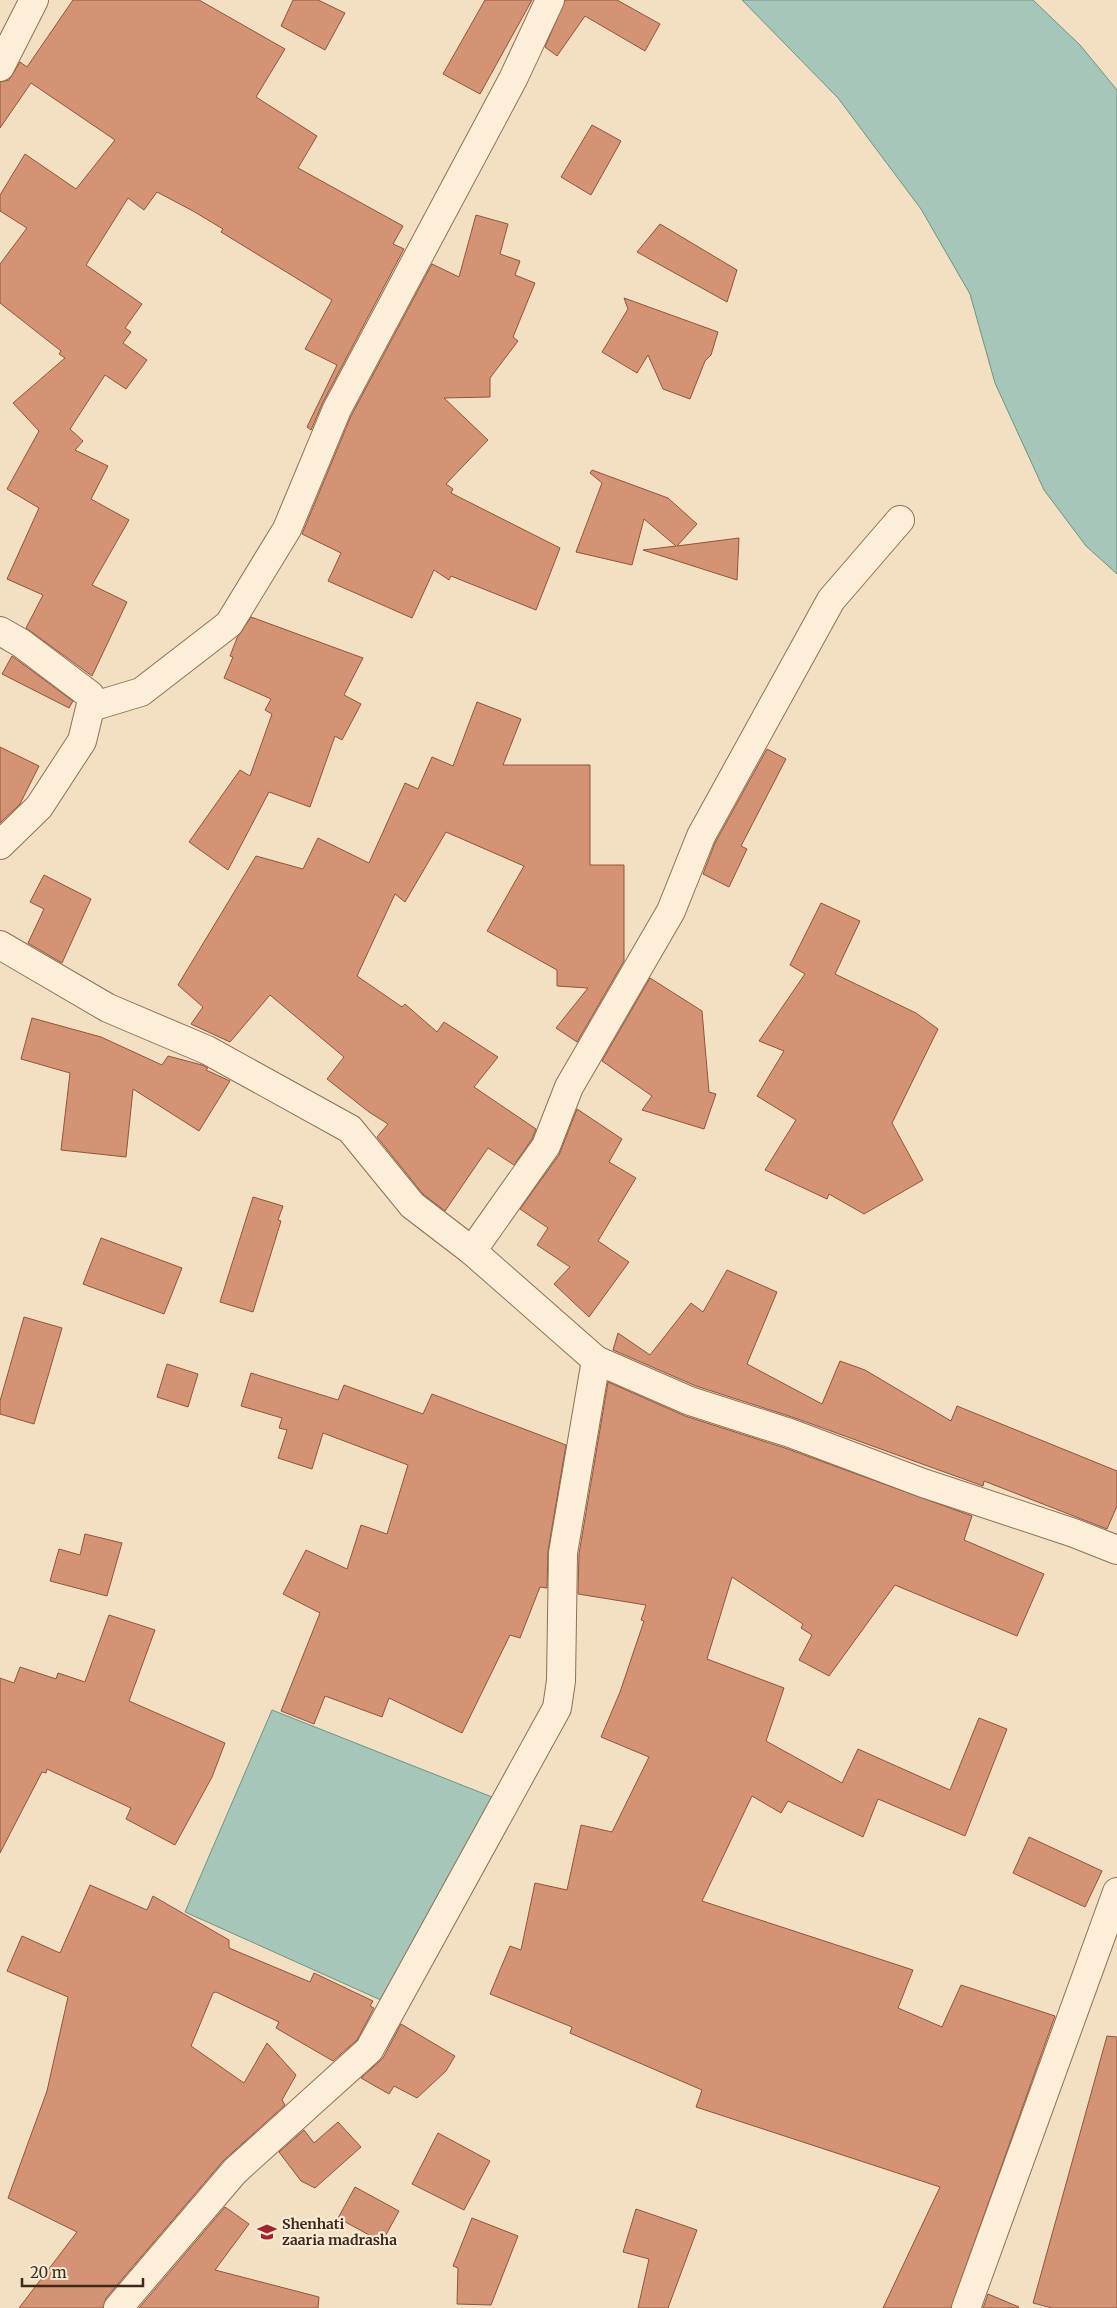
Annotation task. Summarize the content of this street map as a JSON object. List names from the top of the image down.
{
  "places": {
    "school or university": ["Shenhati zaaria madrasha"]
  },
  "scale_bar": "20 m"
}
